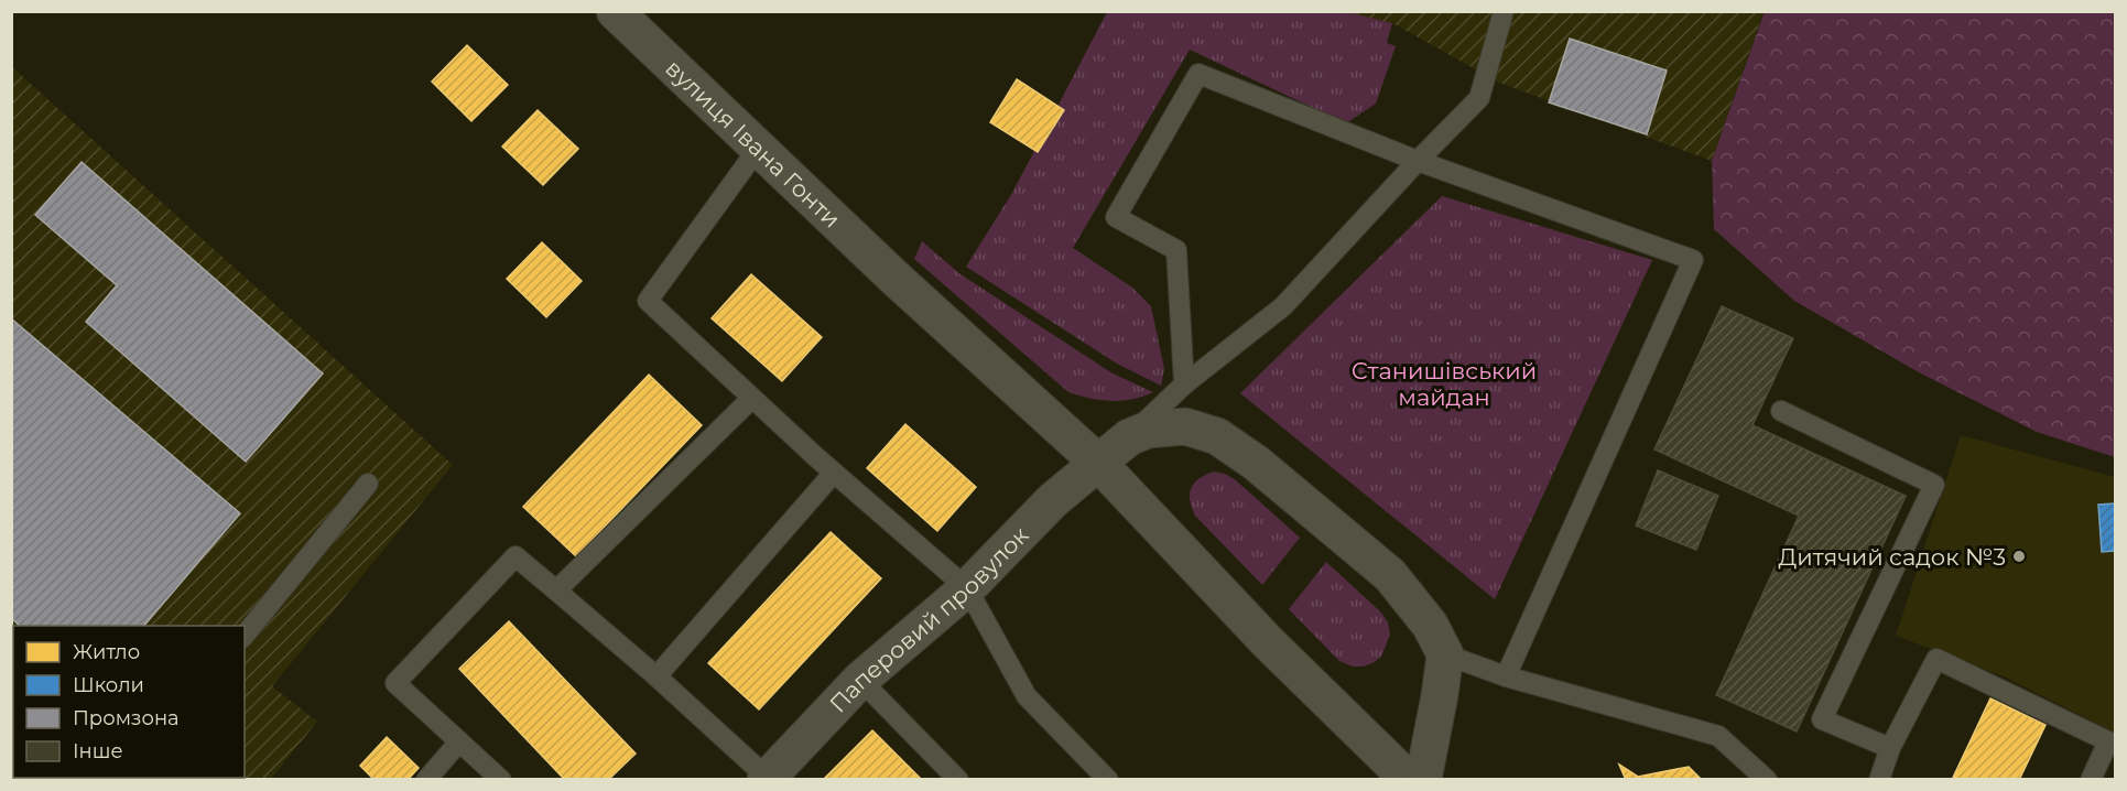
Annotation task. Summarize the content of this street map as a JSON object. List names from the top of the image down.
{
  "streets": {
    "street": ["вулиця Івана Гонти", "Паперовий провулок"]
  },
  "crossings": [
    ["вулиця Івана Гонти", "Паперовий провулок"]
  ],
  "parks": ["Станишівський майдан"],
  "places": ["Дитячий садок №3"],
  "legend": [
    "Житло",
    "Школи",
    "Промзона",
    "Інше"
  ]
}
